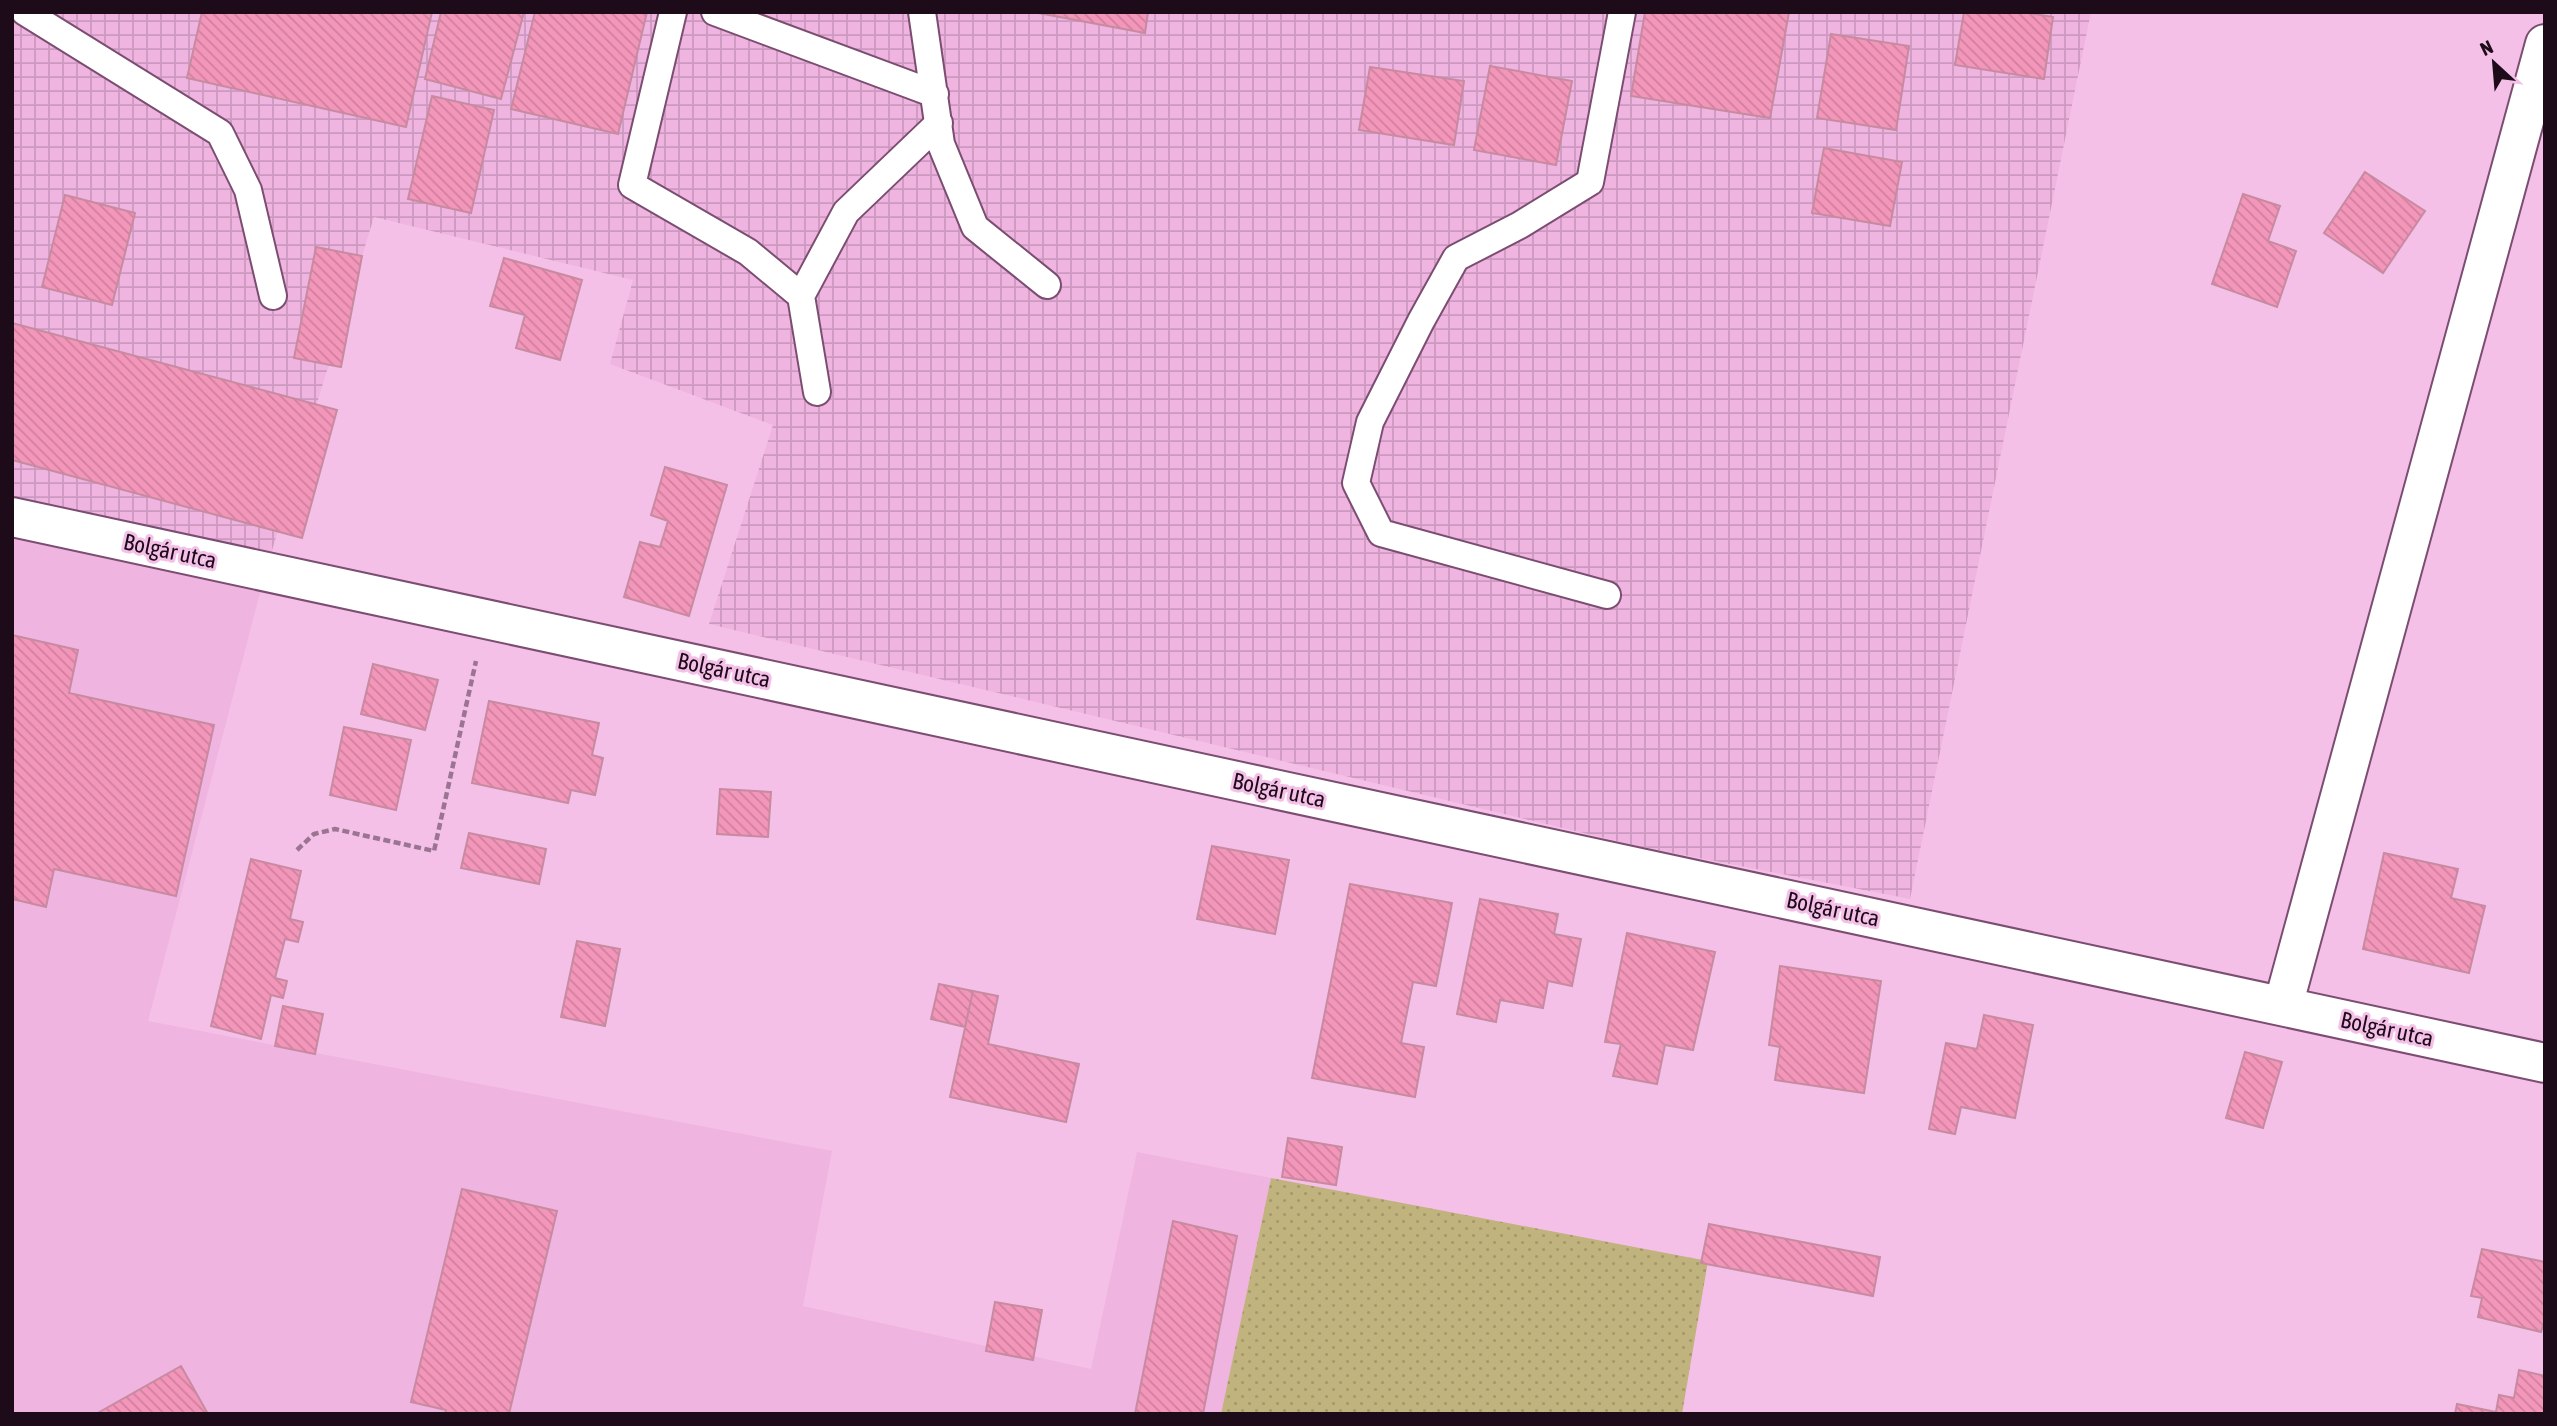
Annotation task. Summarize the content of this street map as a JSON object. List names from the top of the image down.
{
  "streets": {
    "street": ["Bolgár utca"]
  },
  "north": "top left"
}
